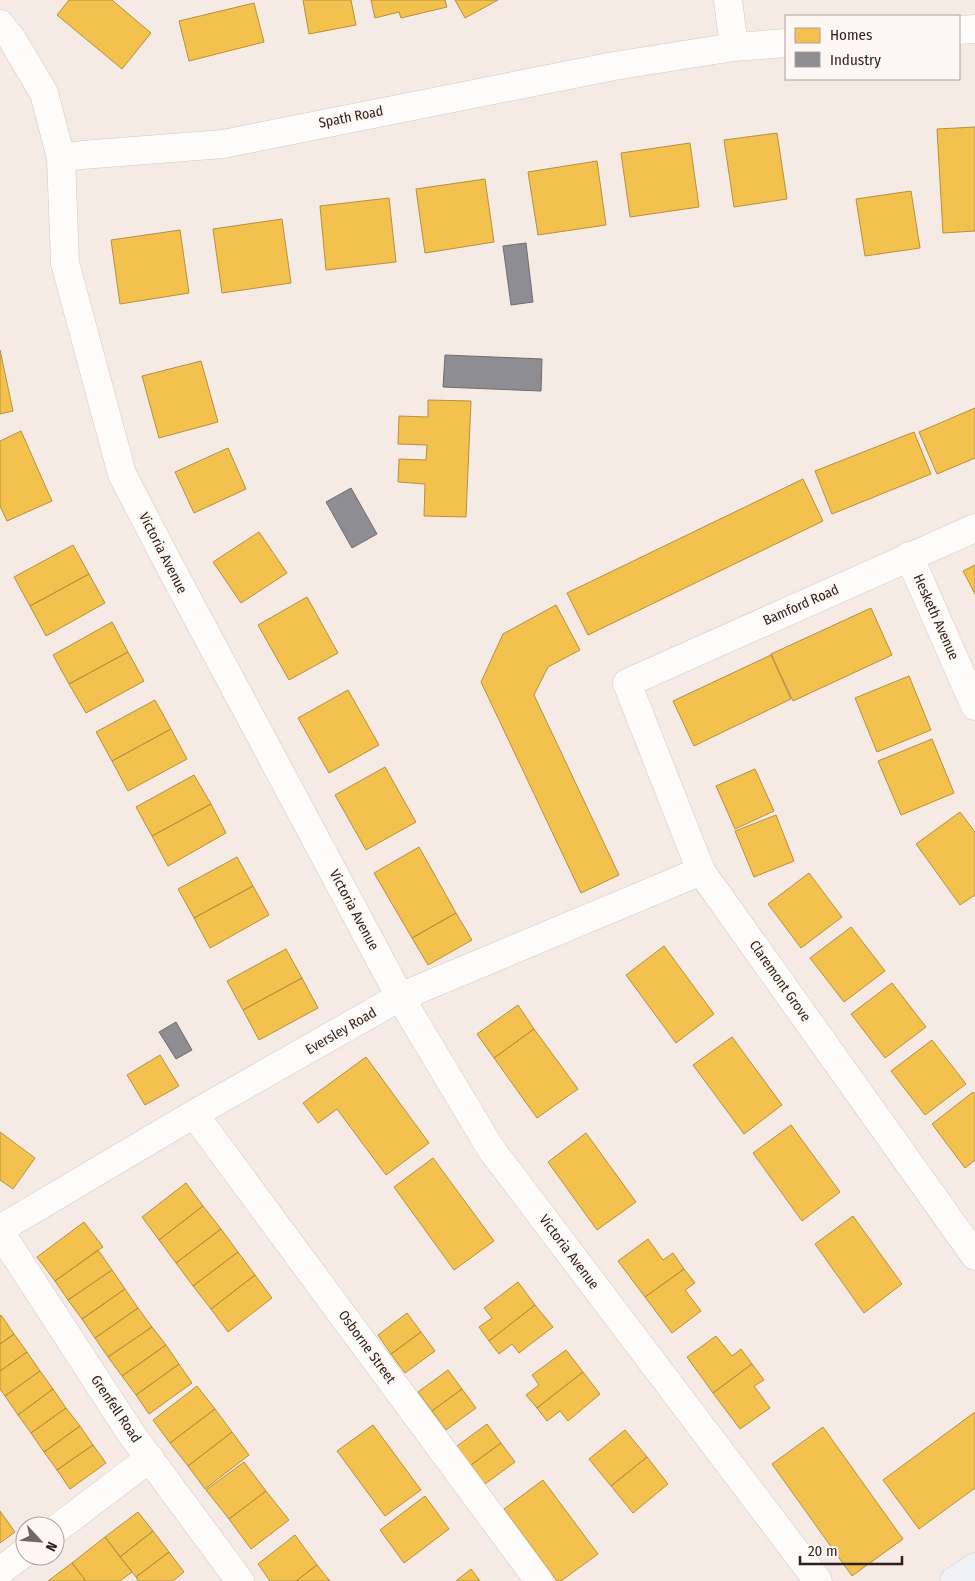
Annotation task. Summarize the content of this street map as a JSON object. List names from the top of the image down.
{
  "streets": {
    "street": [
      "Spath Road",
      "Victoria Avenue",
      "Bamford Road",
      "Hesketh Avenue",
      "Claremont Grove",
      "Eversley Road",
      "Osborne Street",
      "Grenfell Road"
    ]
  },
  "crossings": [
    ["Spath Road", "Victoria Avenue"],
    ["Victoria Avenue", "Eversley Road"],
    ["Bamford Road", "Hesketh Avenue"],
    ["Bamford Road", "Claremont Grove"],
    ["Claremont Grove", "Eversley Road"],
    ["Eversley Road", "Osborne Street"],
    ["Eversley Road", "Grenfell Road"]
  ],
  "legend": ["Homes", "Industry"],
  "scale_bar": "20 m",
  "north": "bottom right"
}
